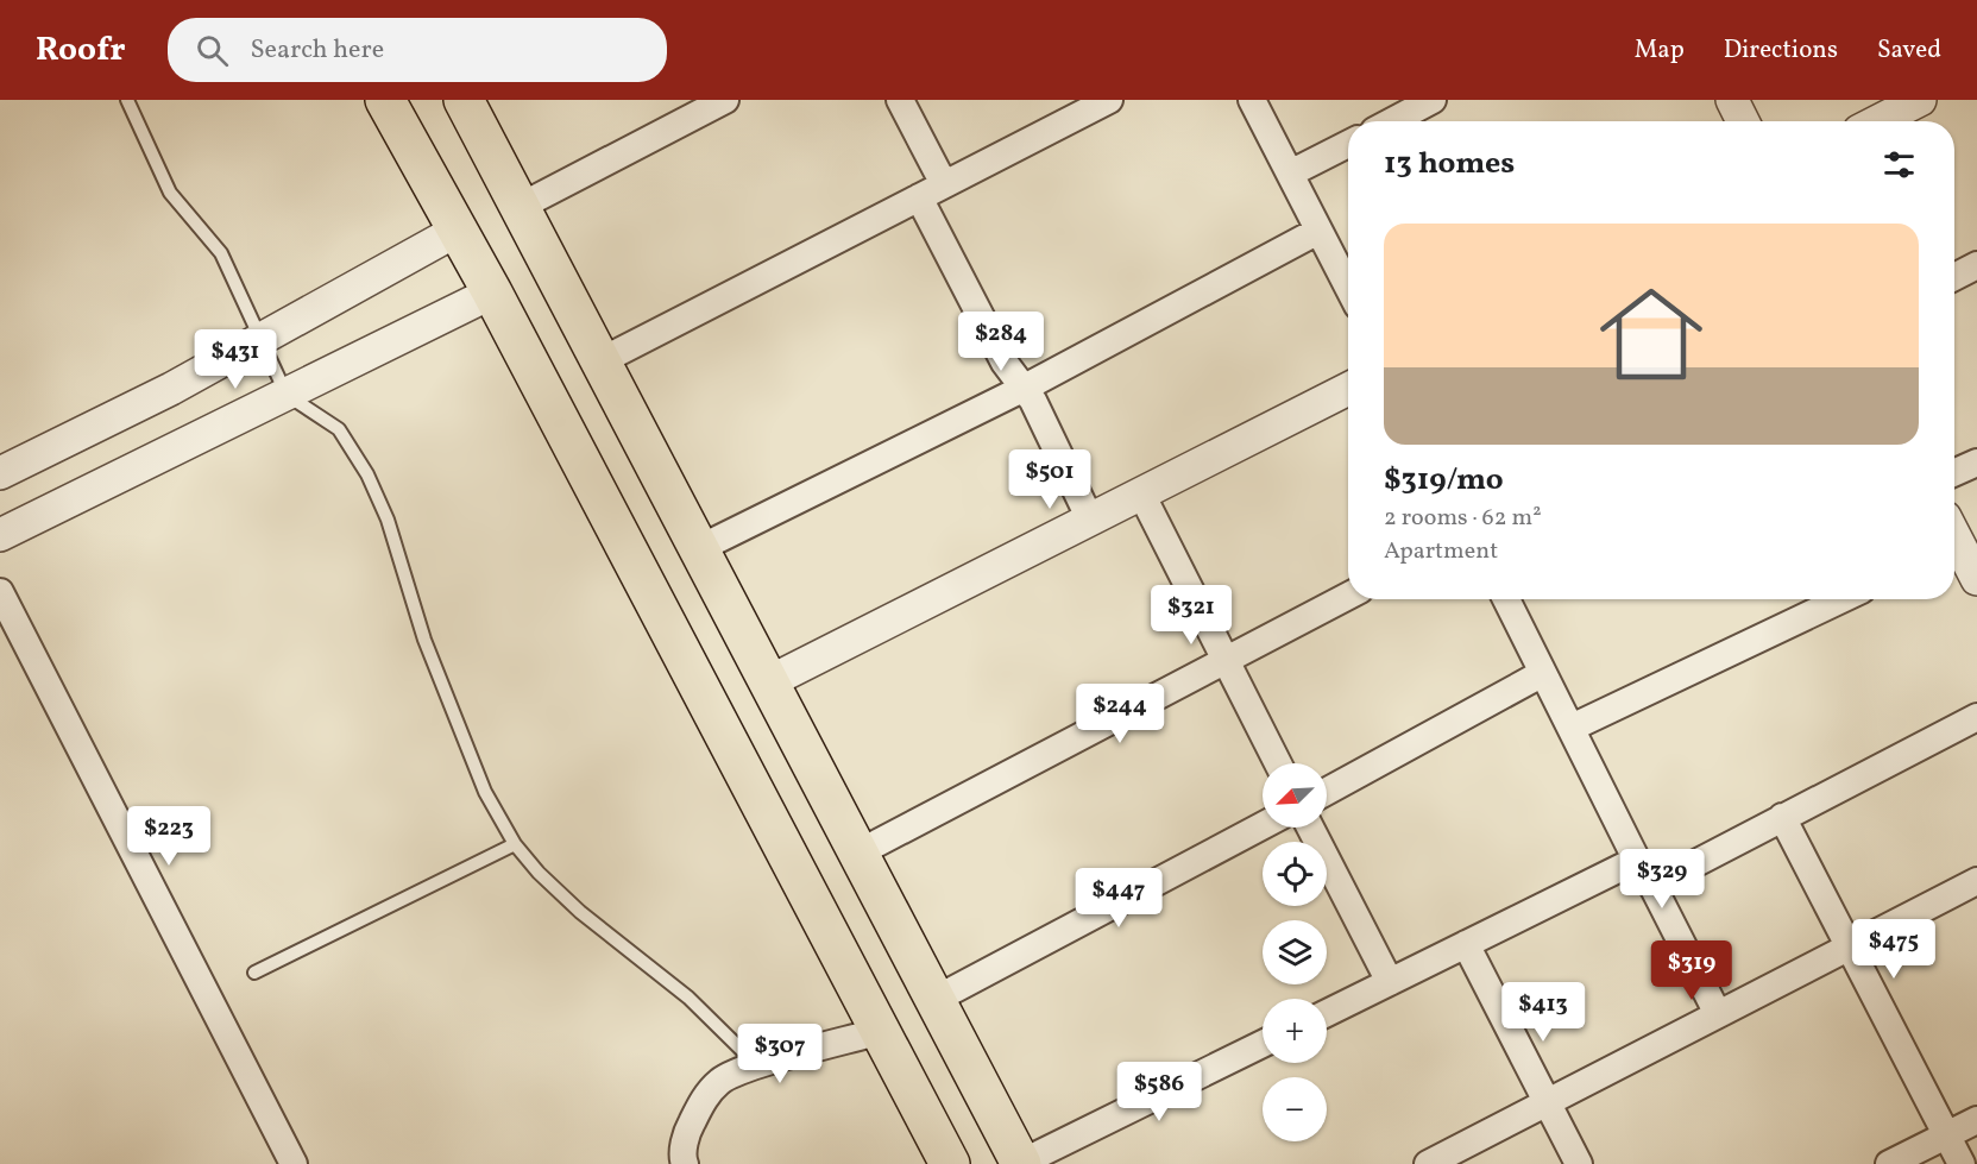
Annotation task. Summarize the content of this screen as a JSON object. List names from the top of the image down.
{
  "north": "bottom left",
  "page": {
    "header": "Roofr",
    "search": "Search here",
    "nav": ["Map", "Directions", "Saved"],
    "heading": "13 homes",
    "list": [
      {
        "name": "$319/mo",
        "note": "2 rooms · 62 m² · Apartment"
      }
    ],
    "price": [
      "$284",
      "$431",
      "$501",
      "$321",
      "$244",
      "$223",
      "$329",
      "$447",
      "$475",
      "$319",
      "$413",
      "$307",
      "$586"
    ],
    "map_buttons": ["+", "−"]
  }
}
